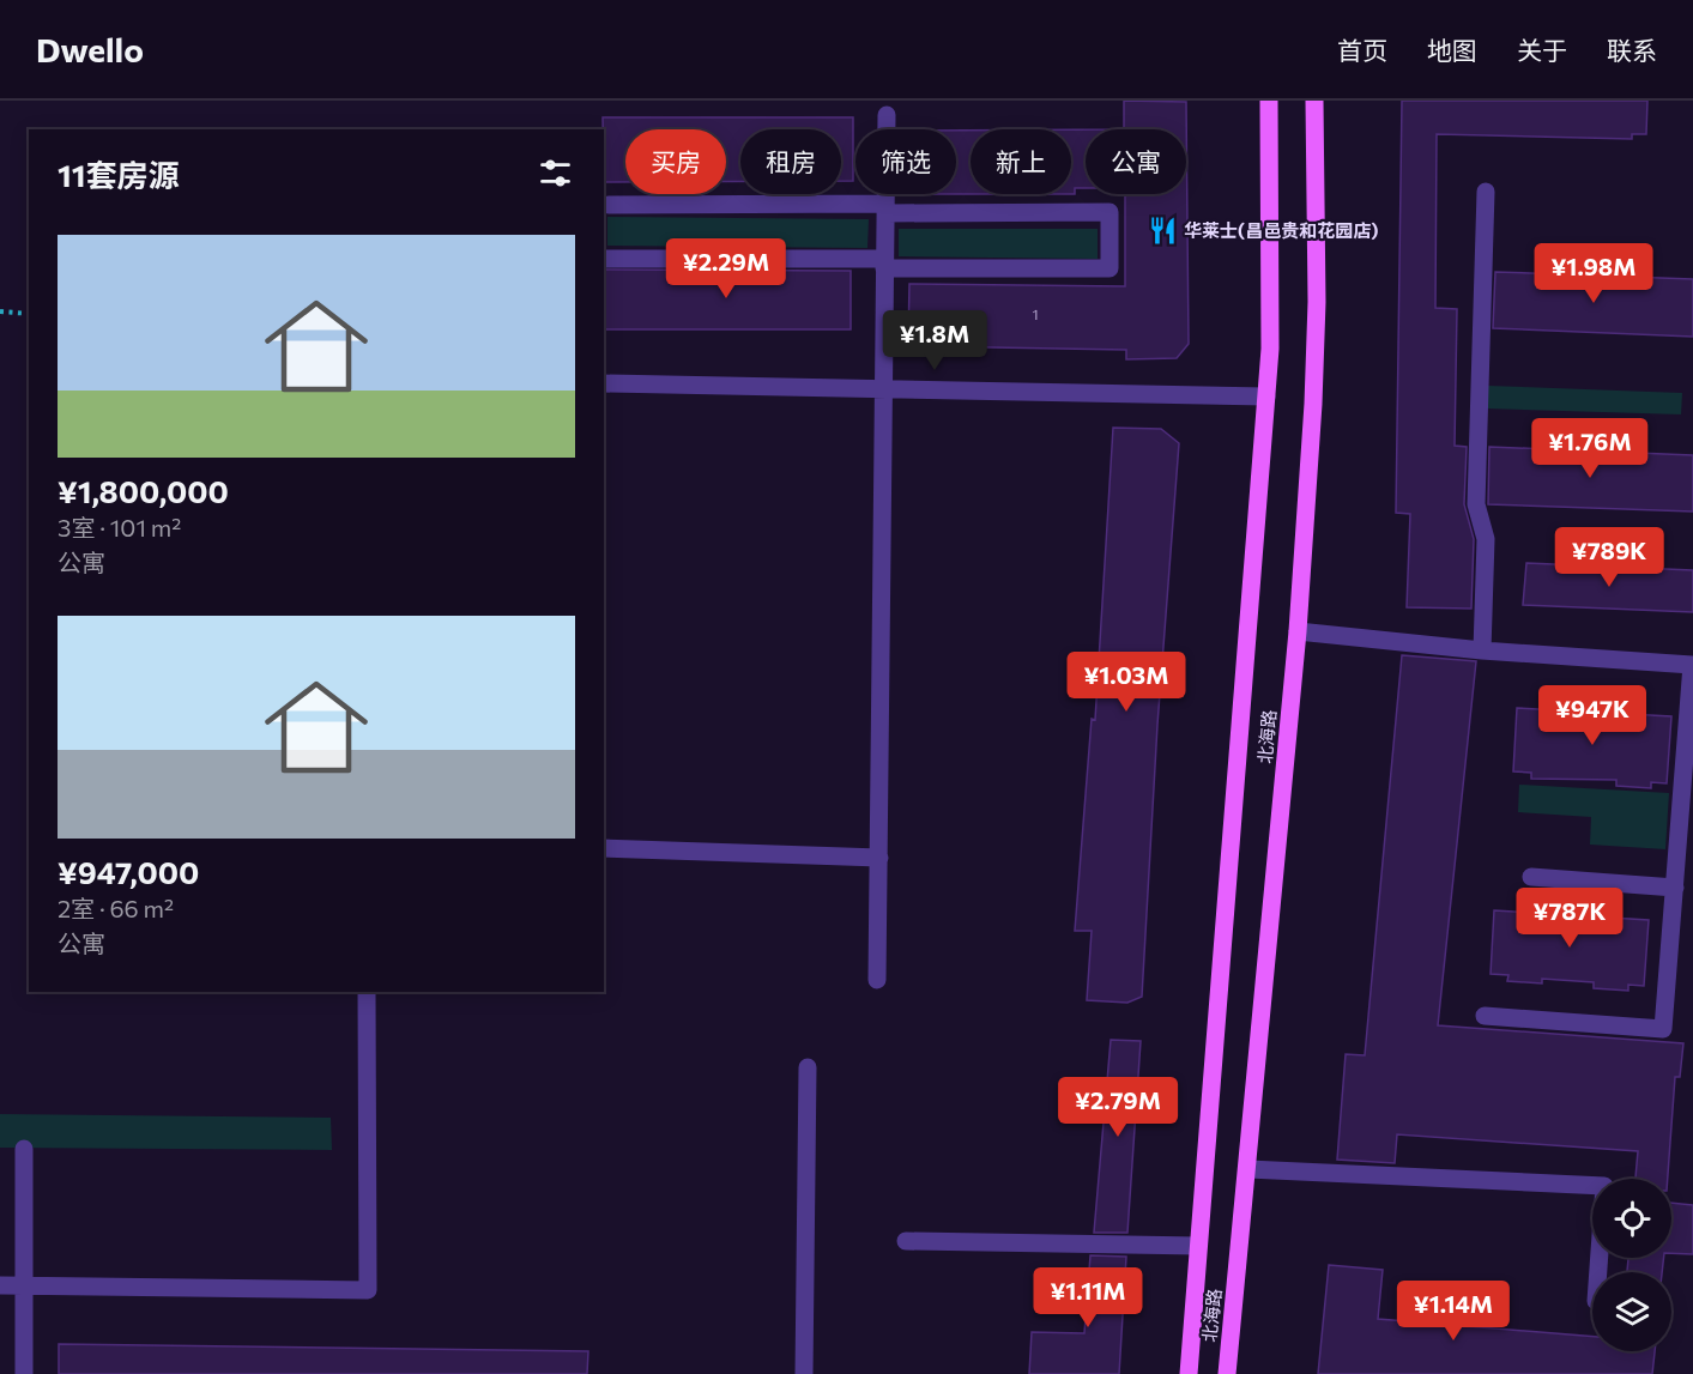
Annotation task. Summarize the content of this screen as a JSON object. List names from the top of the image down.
{
  "streets": {
    "main road": ["北海路"]
  },
  "places": {
    "restaurant": ["华莱士(昌邑贵和花园店)"]
  },
  "house_numbers": ["1"],
  "page": {
    "header": "Dwello",
    "nav": [
      "首页",
      "地图",
      "关于",
      "联系"
    ],
    "chip": [
      "买房",
      "租房",
      "筛选",
      "新上",
      "公寓"
    ],
    "heading": "11套房源",
    "list": [
      {
        "name": "¥1,800,000",
        "note": "3室 · 101 m² · 公寓"
      },
      {
        "name": "¥947,000",
        "note": "2室 · 66 m² · 公寓"
      }
    ],
    "price": [
      "¥2.29M",
      "¥1.98M",
      "¥1.8M",
      "¥1.76M",
      "¥789K",
      "¥1.03M",
      "¥947K",
      "¥787K",
      "¥2.79M",
      "¥1.11M",
      "¥1.14M"
    ]
  }
}
